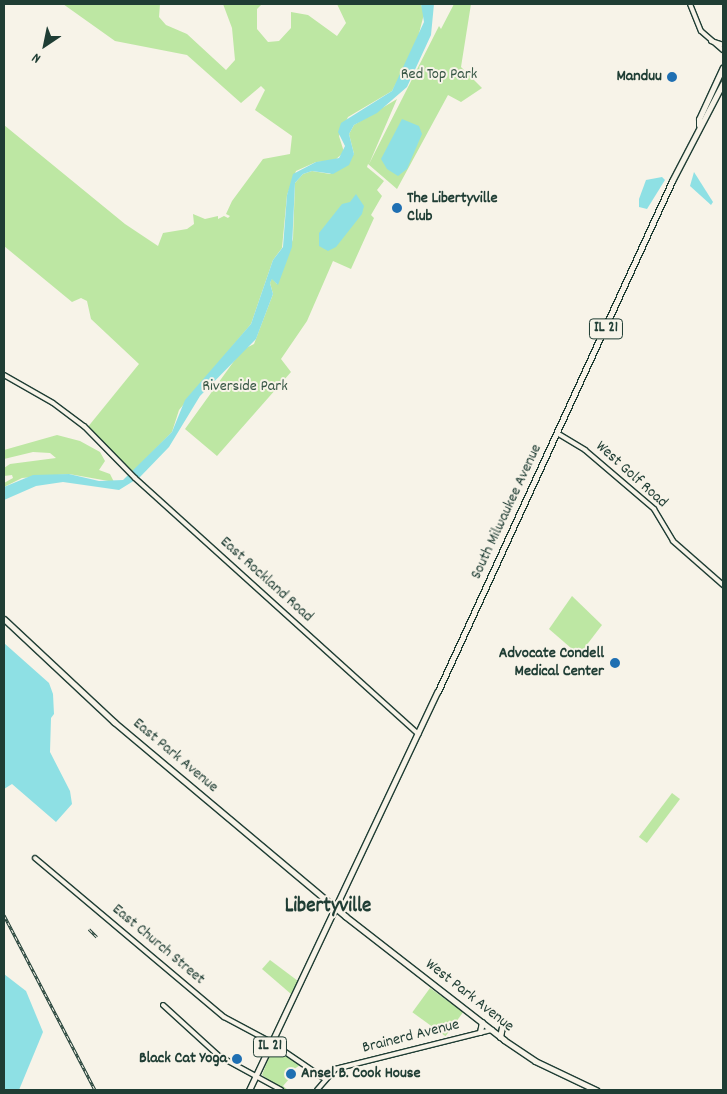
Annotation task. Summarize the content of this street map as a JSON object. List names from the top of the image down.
{
  "streets": {
    "main road": [
      "IL 21",
      "South Milwaukee Avenue",
      "East Park Avenue",
      "West Park Avenue"
    ],
    "street": [
      "West Golf Road",
      "East Rockland Road",
      "East Church Street",
      "Brainerd Avenue"
    ]
  },
  "crossings": [
    ["IL 21", "South Milwaukee Avenue"],
    ["IL 21", "East Park Avenue"],
    ["IL 21", "East Church Street"],
    ["IL 21", "West Park Avenue"],
    ["West Golf Road", "South Milwaukee Avenue"],
    ["South Milwaukee Avenue", "East Rockland Road"],
    ["South Milwaukee Avenue", "East Park Avenue"],
    ["South Milwaukee Avenue", "West Park Avenue"],
    ["East Park Avenue", "West Park Avenue"],
    ["East Church Street", "Brainerd Avenue"],
    ["West Park Avenue", "Brainerd Avenue"]
  ],
  "districts": ["Libertyville"],
  "parks": ["Red Top Park", "Riverside Park"],
  "places": [
    "Manduu",
    "The Libertyville Club",
    "Advocate Condell Medical Center",
    "Black Cat Yoga",
    "Ansel B. Cook House"
  ],
  "north": "bottom left"
}
